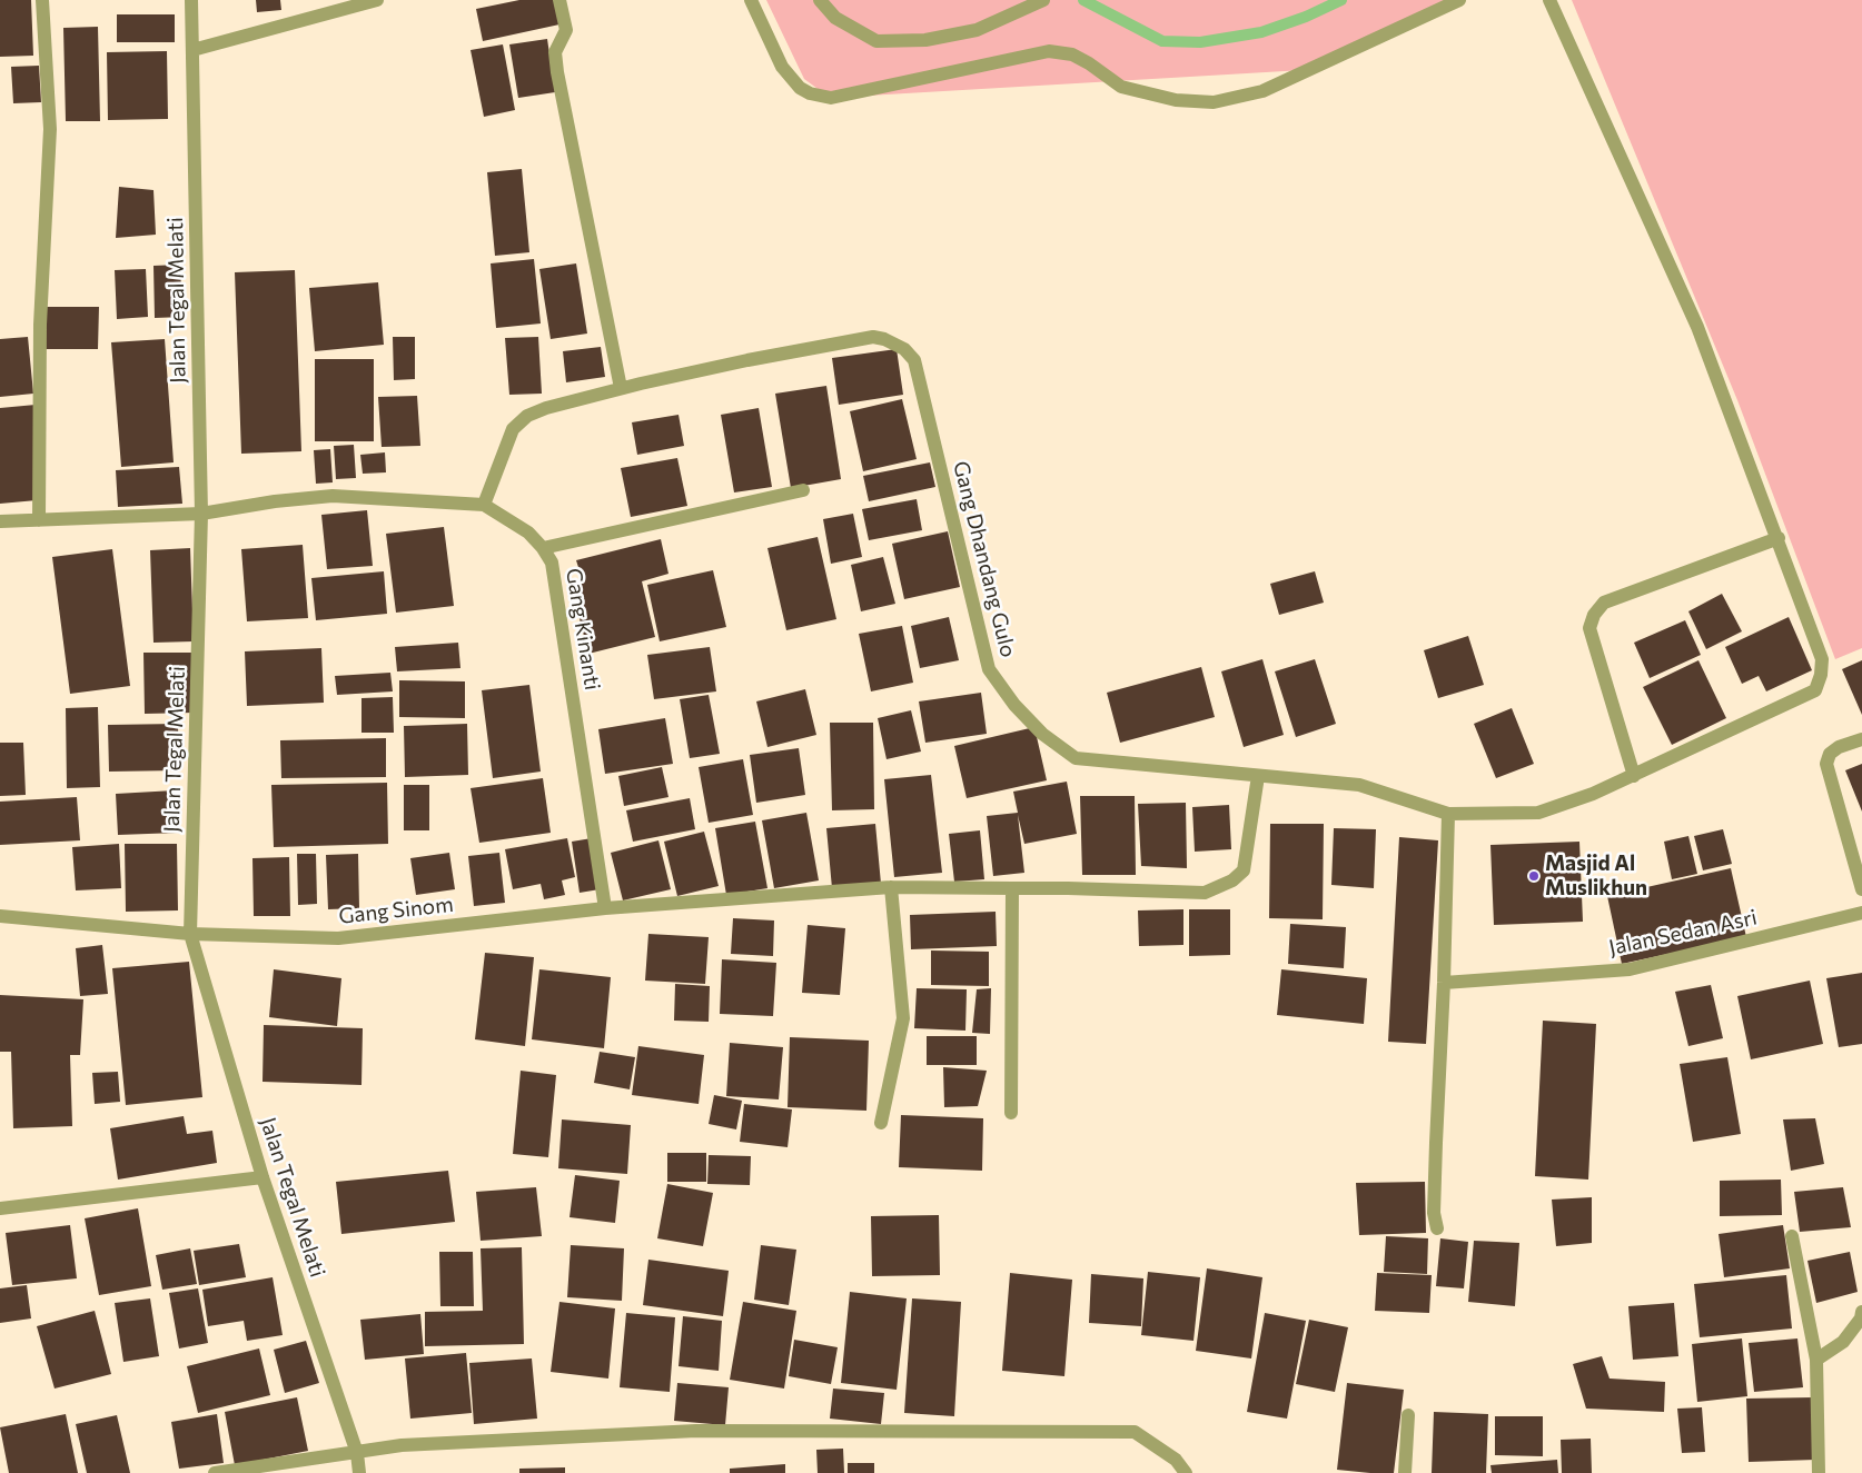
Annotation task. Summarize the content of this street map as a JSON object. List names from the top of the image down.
{
  "streets": {
    "street": [
      "Jalan Tegal Melati",
      "Gang Dhandang Gulo",
      "Gang Kinanti",
      "Gang Sinom",
      "Jalan Sedan Asri"
    ]
  },
  "crossings": [
    ["Jalan Tegal Melati", "Gang Kinanti"],
    ["Jalan Tegal Melati", "Gang Sinom"],
    ["Gang Dhandang Gulo", "Gang Kinanti"],
    ["Gang Dhandang Gulo", "Gang Sinom"],
    ["Gang Kinanti", "Gang Sinom"]
  ],
  "places": ["Masjid Al Muslikhun"]
}
